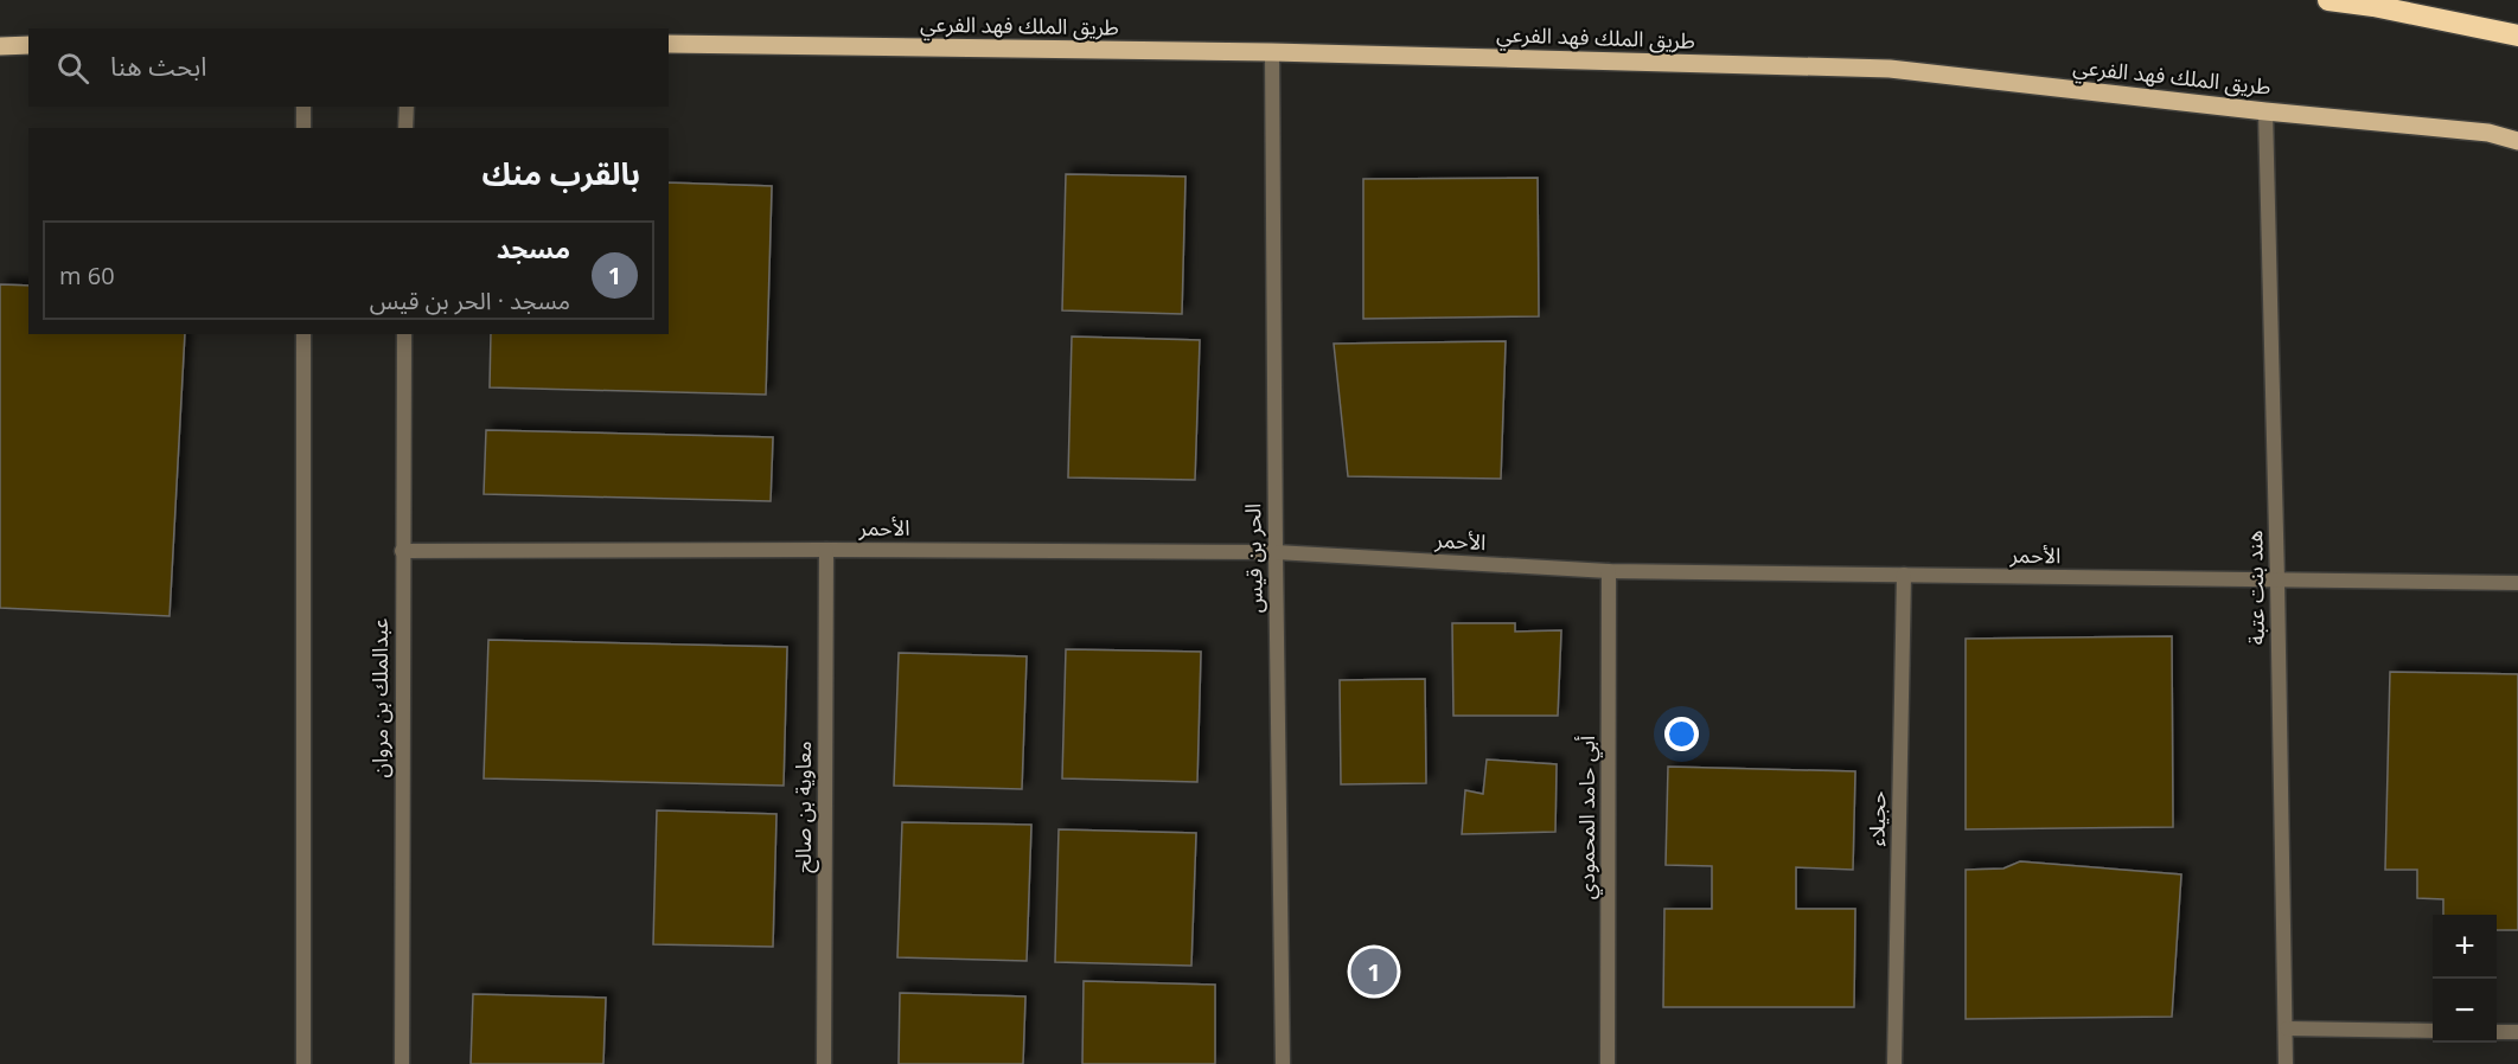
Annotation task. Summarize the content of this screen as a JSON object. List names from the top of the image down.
{
  "streets": {
    "main road": ["طريق الملك فهد الفرعي"],
    "street": [
      "الأحمر",
      "الحر بن قيس",
      "هند بنت عتبة",
      "عبدالملك بن مروان",
      "معاوية بن صالح",
      "أبي حامد المحمودي",
      "حجيلاء"
    ]
  },
  "crossings": [
    ["طريق الملك فهد الفرعي", "الحر بن قيس"],
    ["طريق الملك فهد الفرعي", "هند بنت عتبة"],
    ["الأحمر", "الحر بن قيس"],
    ["الأحمر", "هند بنت عتبة"],
    ["الأحمر", "عبدالملك بن مروان"],
    ["الأحمر", "معاوية بن صالح"],
    ["الأحمر", "أبي حامد المحمودي"],
    ["الأحمر", "حجيلاء"]
  ],
  "page": {
    "search": "ابحث هنا",
    "heading": "بالقرب منك",
    "list": [
      {
        "mark": "1",
        "name": "مسجد",
        "note": "مسجد · الحر بن قيس",
        "value": "60 m"
      }
    ],
    "map_buttons": ["+", "−"],
    "pins": "1"
  }
}
